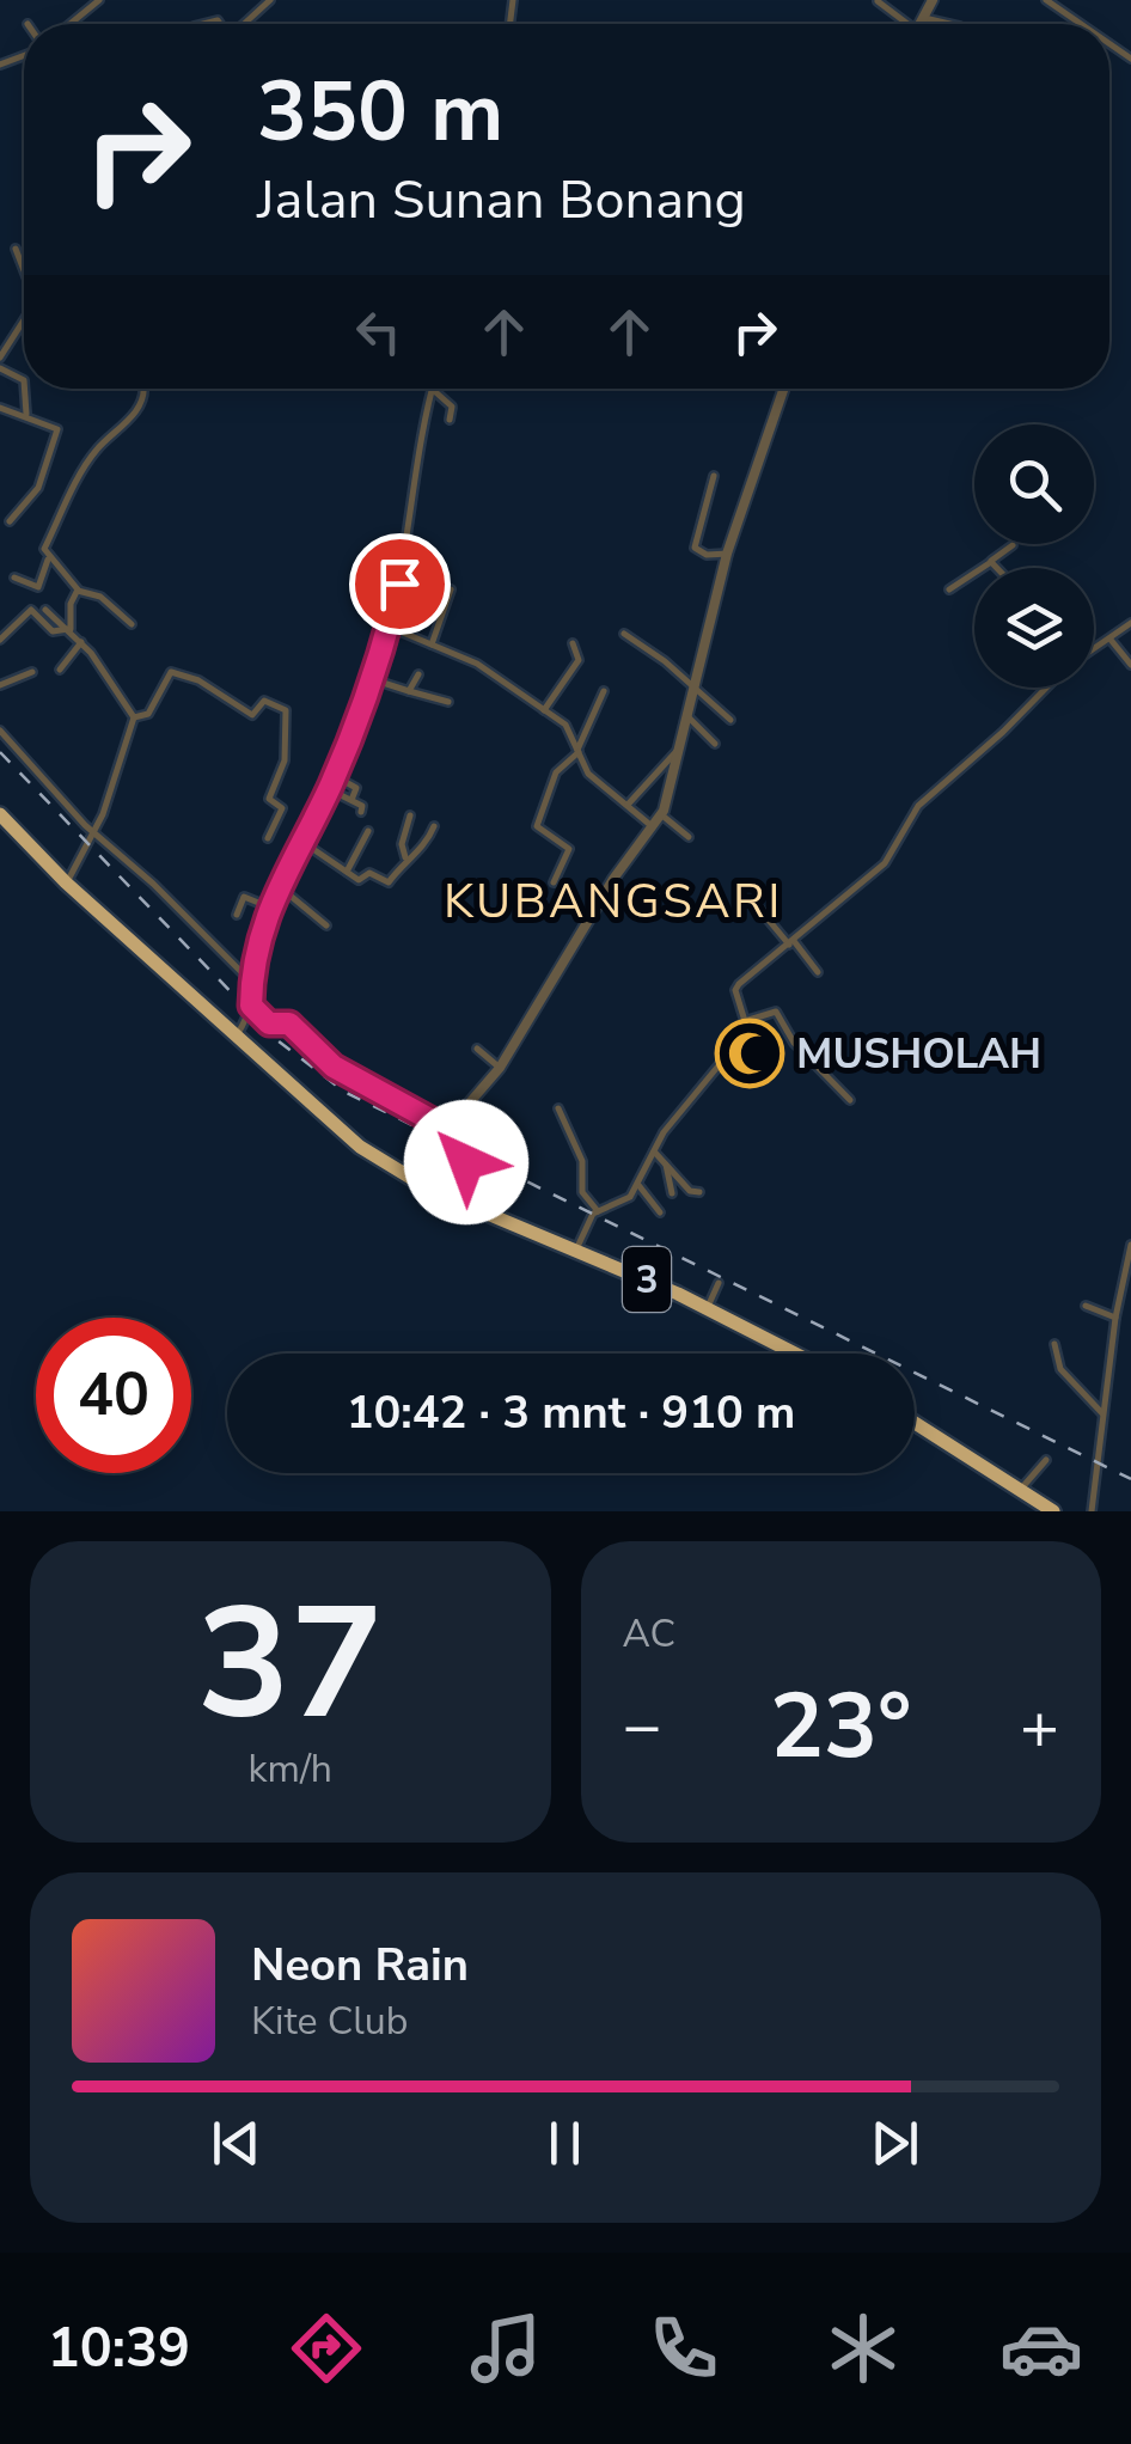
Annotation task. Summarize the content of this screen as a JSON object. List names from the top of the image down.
{
  "streets": {
    "highway": ["3"]
  },
  "districts": ["KUBANGSARI"],
  "places": {
    "mosque": ["MUSHOLAH"]
  },
  "page": {
    "turn": ["350 m", "Jalan Sunan Bonang"],
    "limit": "40",
    "trip": "10:42 · 3 mnt · 910 m",
    "tile": [
      ["37", "km/h"],
      "AC"
    ],
    "heat": ["−", "23°", "+"],
    "song": ["Neon Rain", "Kite Club"],
    "tabs": "10:39"
  }
}
